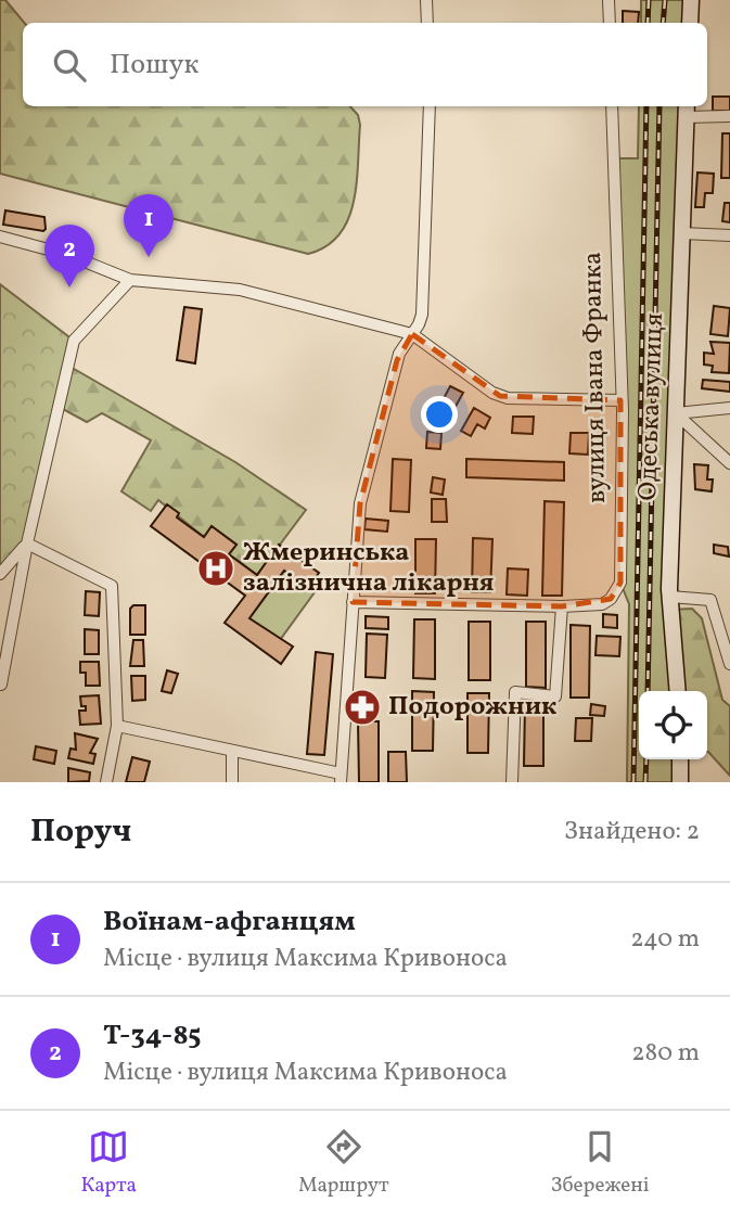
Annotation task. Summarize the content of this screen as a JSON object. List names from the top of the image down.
{
  "streets": {
    "main road": ["Одеська вулиця"],
    "street": ["вулиця Івана Франка"]
  },
  "places": {
    "hospital": ["Жмеринська залізнична лікарня"],
    "pharmacy": ["Подорожник"]
  },
  "page": {
    "search": "Пошук",
    "pins": ["1", "2"],
    "heading": ["Поруч", "Знайдено: 2"],
    "list": [
      {
        "mark": "1",
        "name": "Воїнам-афганцям",
        "note": "Місце · вулиця Максима Кривоноса",
        "value": "240 m"
      },
      {
        "mark": "2",
        "name": "Т-34-85",
        "note": "Місце · вулиця Максима Кривоноса",
        "value": "280 m"
      }
    ],
    "nav": ["Карта", "Маршрут", "Збережені"]
  }
}
